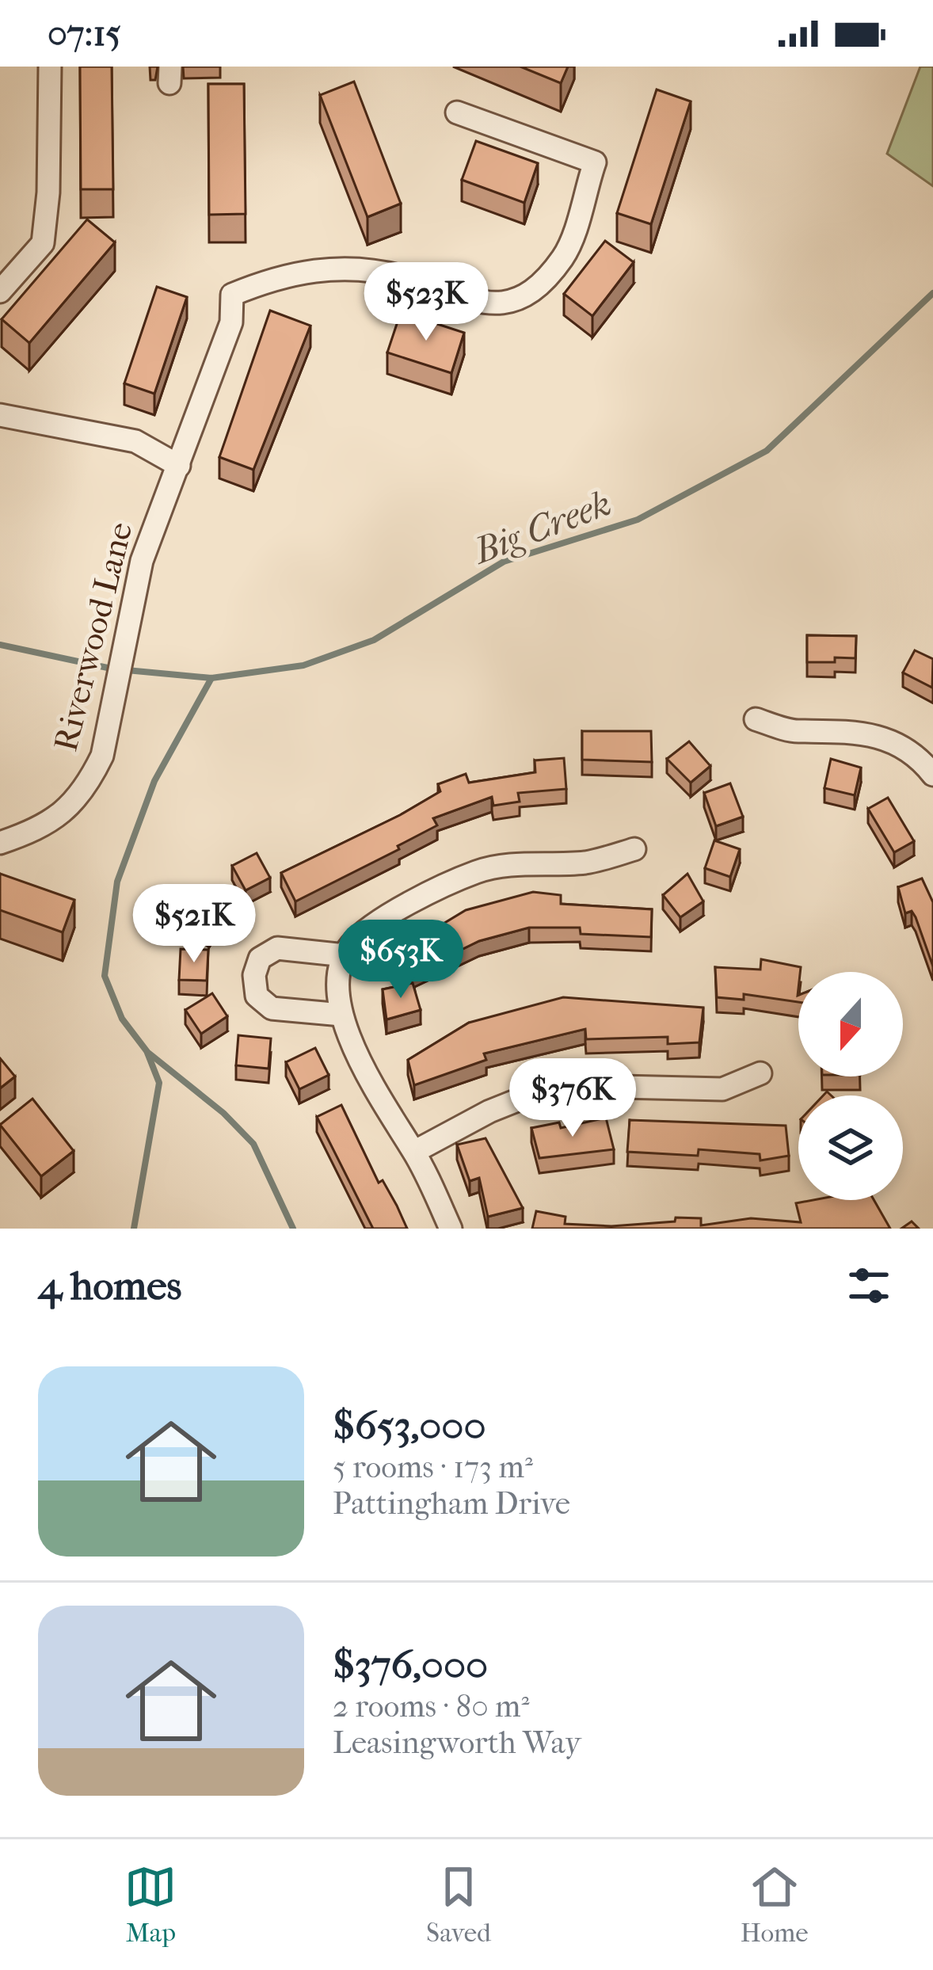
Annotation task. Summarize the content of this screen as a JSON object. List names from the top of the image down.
{
  "streets": {
    "street": ["Riverwood Lane"]
  },
  "water": ["Big Creek"],
  "north": "bottom",
  "page": {
    "status": "07:15",
    "price": [
      "$523K",
      "$521K",
      "$653K",
      "$376K"
    ],
    "heading": "4 homes",
    "list": [
      {
        "name": "$653,000",
        "note": "5 rooms · 173 m² · Pattingham Drive"
      },
      {
        "name": "$376,000",
        "note": "2 rooms · 80 m² · Leasingworth Way"
      }
    ],
    "tabs": ["Map", "Saved", "Home"]
  }
}
